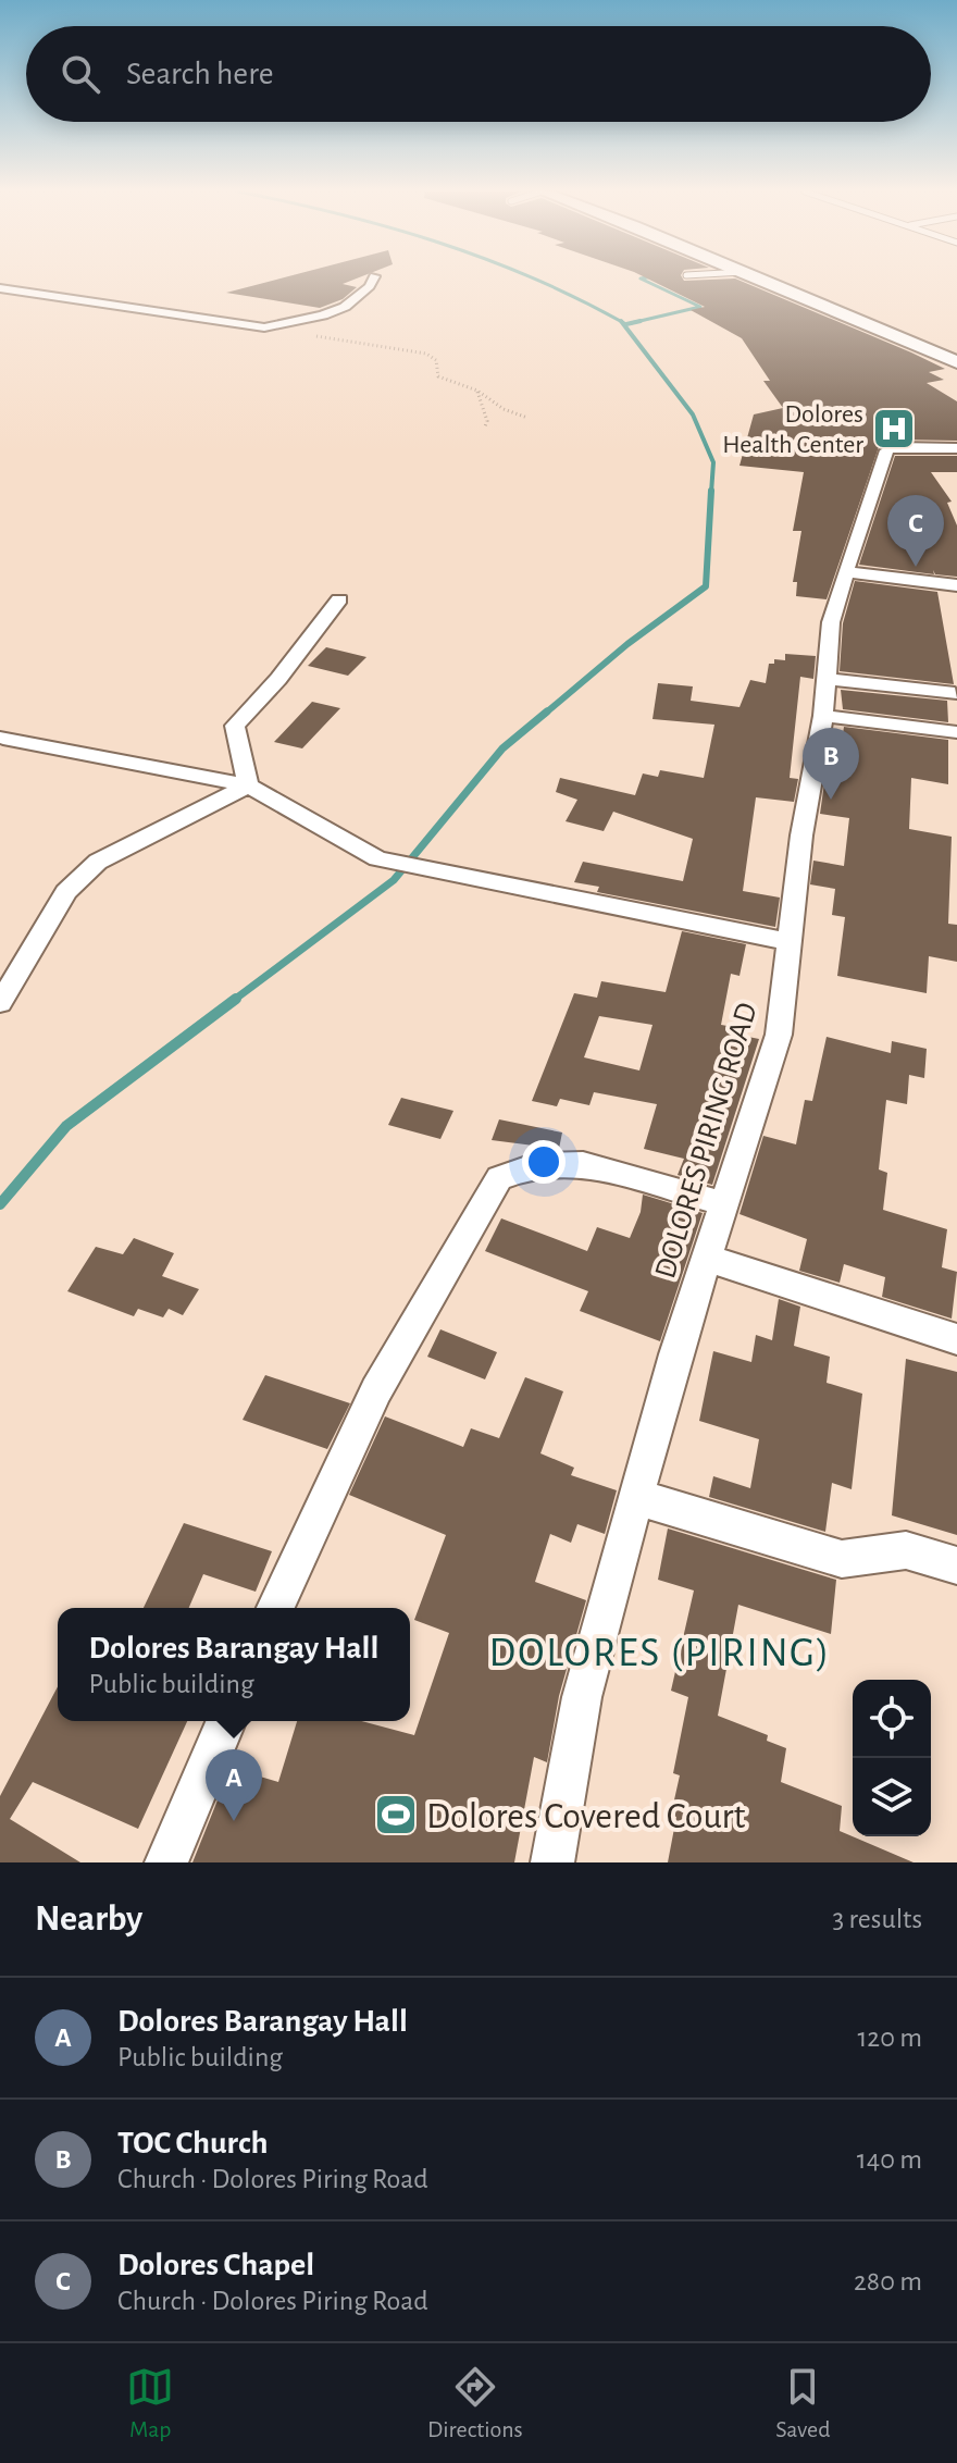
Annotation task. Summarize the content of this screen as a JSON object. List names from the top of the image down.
{
  "streets": {
    "street": ["DOLORES PIRING ROAD"]
  },
  "districts": ["DOLORES (PIRING)"],
  "places": {
    "hospital": ["Dolores Health Center"],
    "sports": ["Dolores Covered Court"]
  },
  "page": {
    "search": "Search here",
    "pins": ["C", "B", "A"],
    "popup": ["Dolores Barangay Hall", "Public building"],
    "heading": ["Nearby", "3 results"],
    "list": [
      {
        "mark": "A",
        "name": "Dolores Barangay Hall",
        "note": "Public building",
        "value": "120 m"
      },
      {
        "mark": "B",
        "name": "TOC Church",
        "note": "Church · Dolores Piring Road",
        "value": "140 m"
      },
      {
        "mark": "C",
        "name": "Dolores Chapel",
        "note": "Church · Dolores Piring Road",
        "value": "280 m"
      }
    ],
    "nav": ["Map", "Directions", "Saved"]
  }
}
